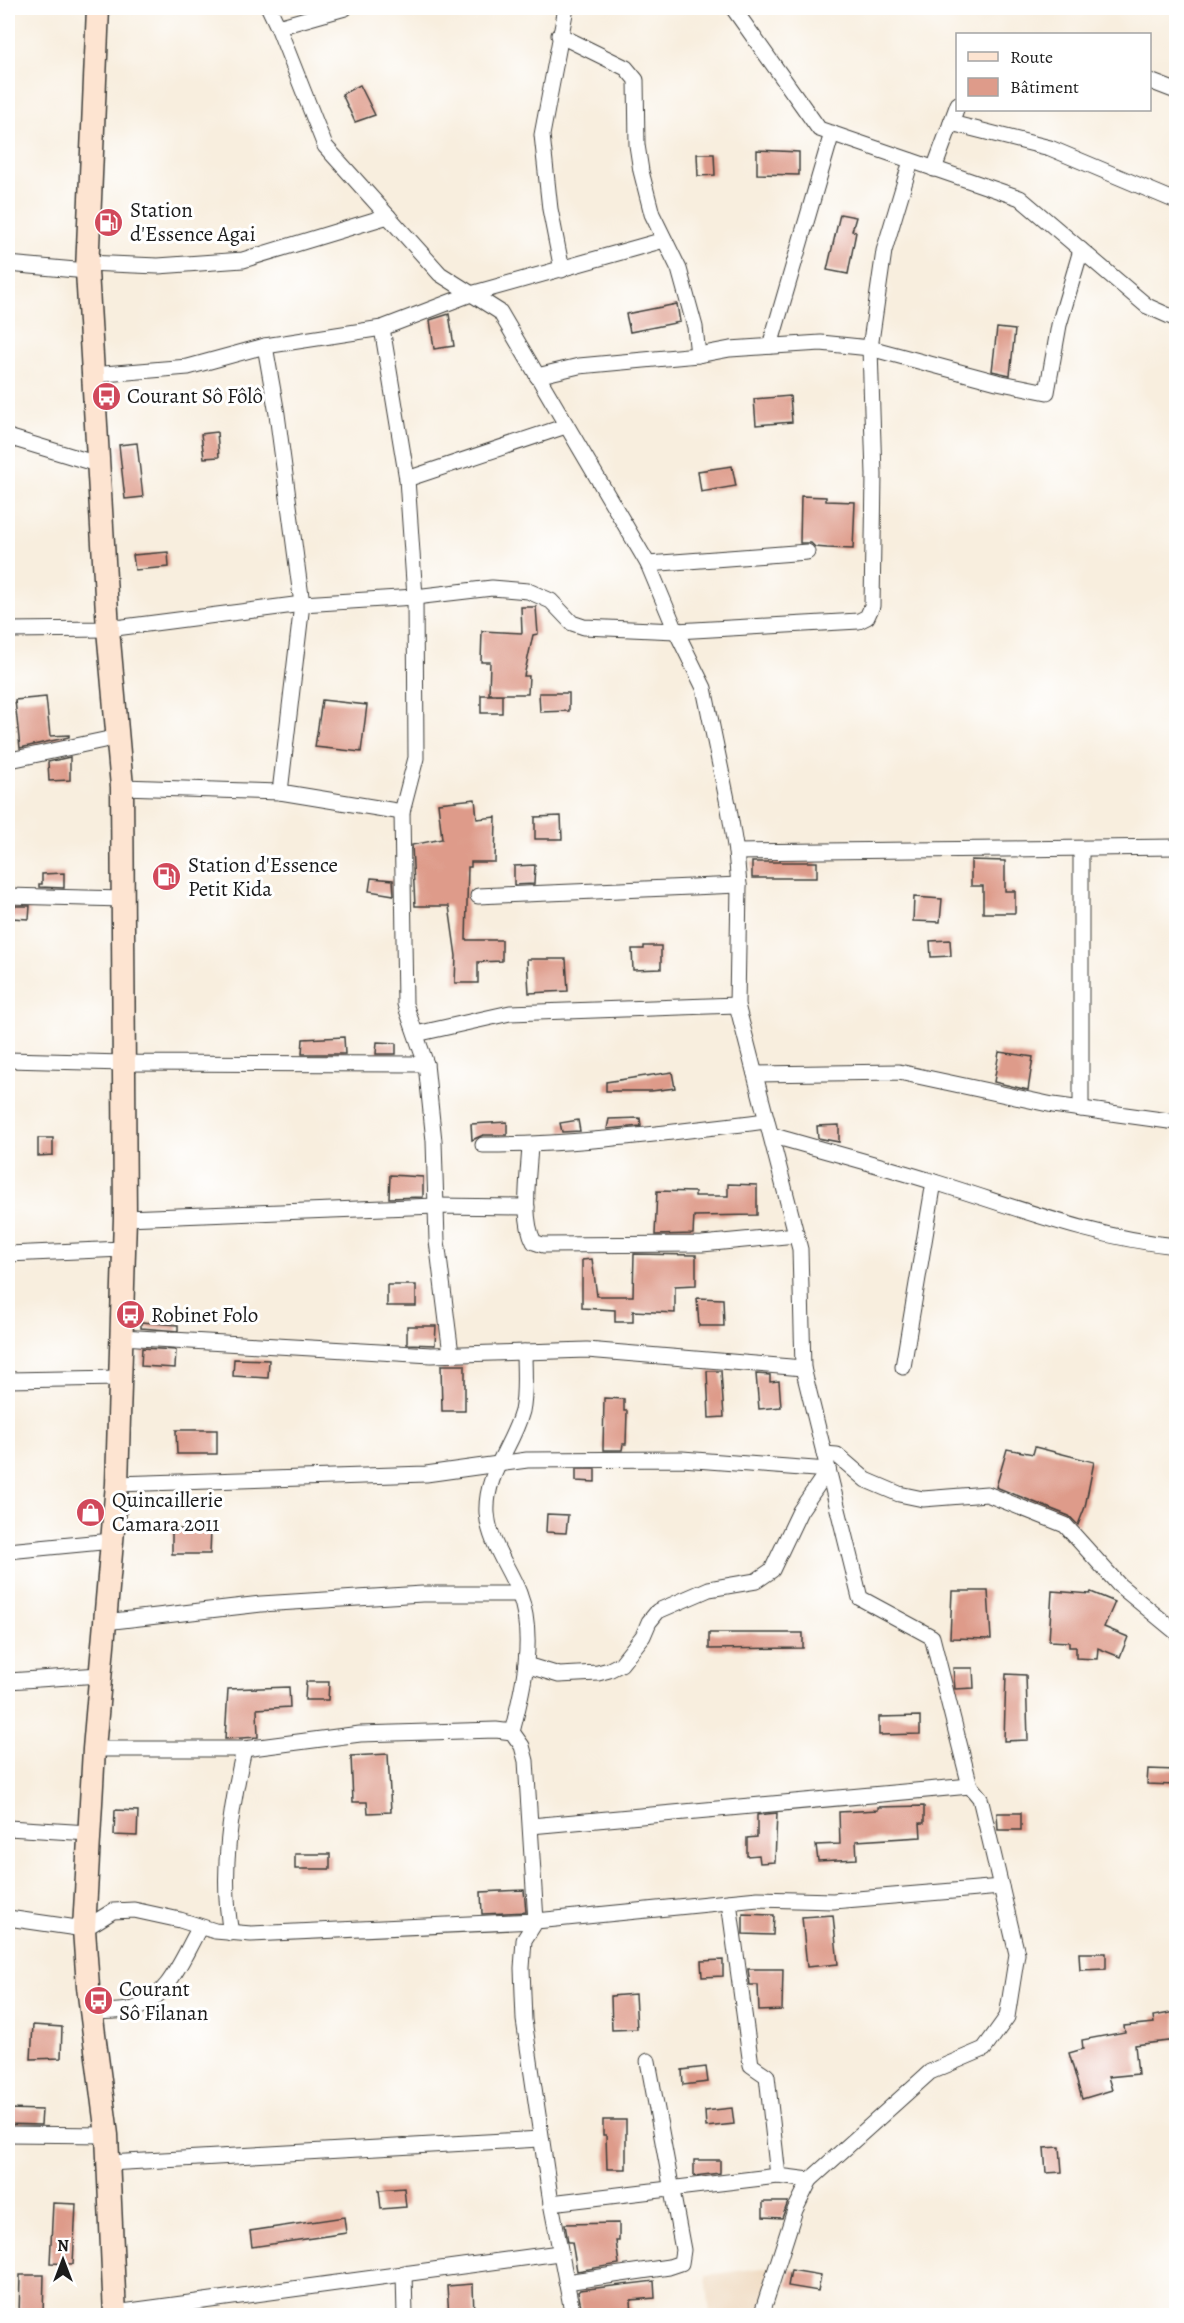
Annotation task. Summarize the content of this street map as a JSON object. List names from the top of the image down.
{
  "places": {
    "fuel station": ["Station d'Essence Agai", "Station d'Essence Petit Kida"],
    "bus stop": ["Courant Sô Fôlô", "Robinet Folo", "Courant Sô Filanan"],
    "shop": ["Quincaillerie Camara 2011"]
  },
  "legend": ["Route", "Bâtiment"],
  "north": "top"
}
